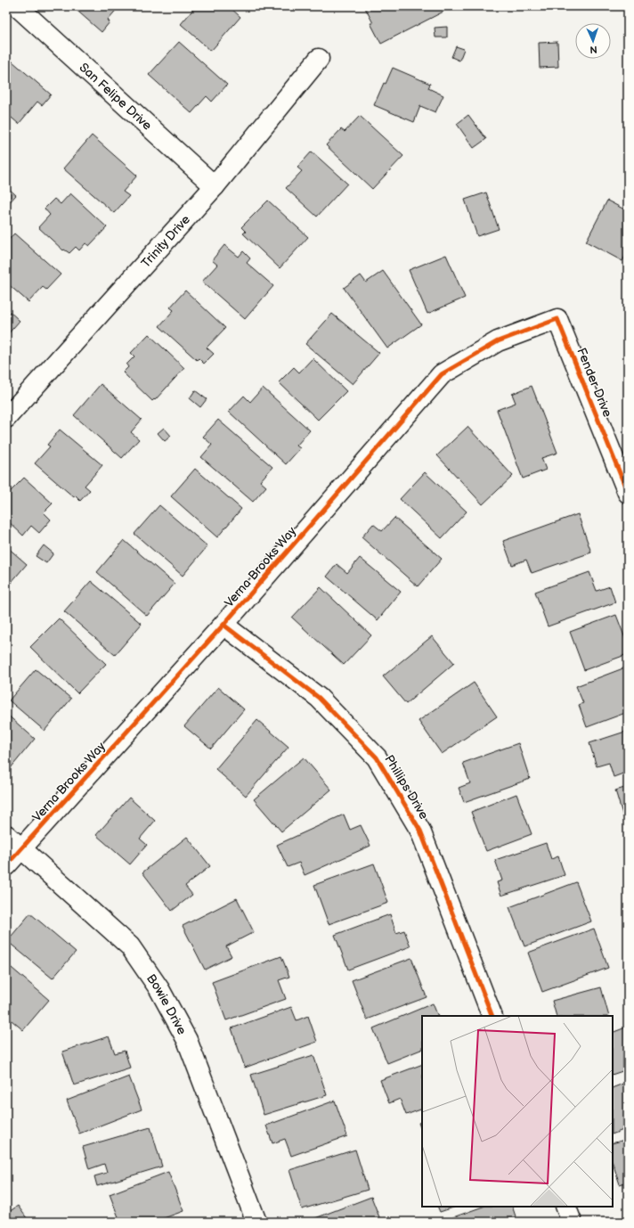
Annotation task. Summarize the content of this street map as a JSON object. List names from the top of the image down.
{
  "streets": {
    "street": [
      "San Felipe Drive",
      "Trinity Drive",
      "Fender Drive",
      "Verna Brooks Way",
      "Phillips Drive",
      "Bowie Drive"
    ]
  },
  "crossings": [
    ["San Felipe Drive", "Trinity Drive"],
    ["Fender Drive", "Verna Brooks Way"],
    ["Verna Brooks Way", "Phillips Drive"],
    ["Verna Brooks Way", "Bowie Drive"]
  ],
  "north": "bottom"
}
